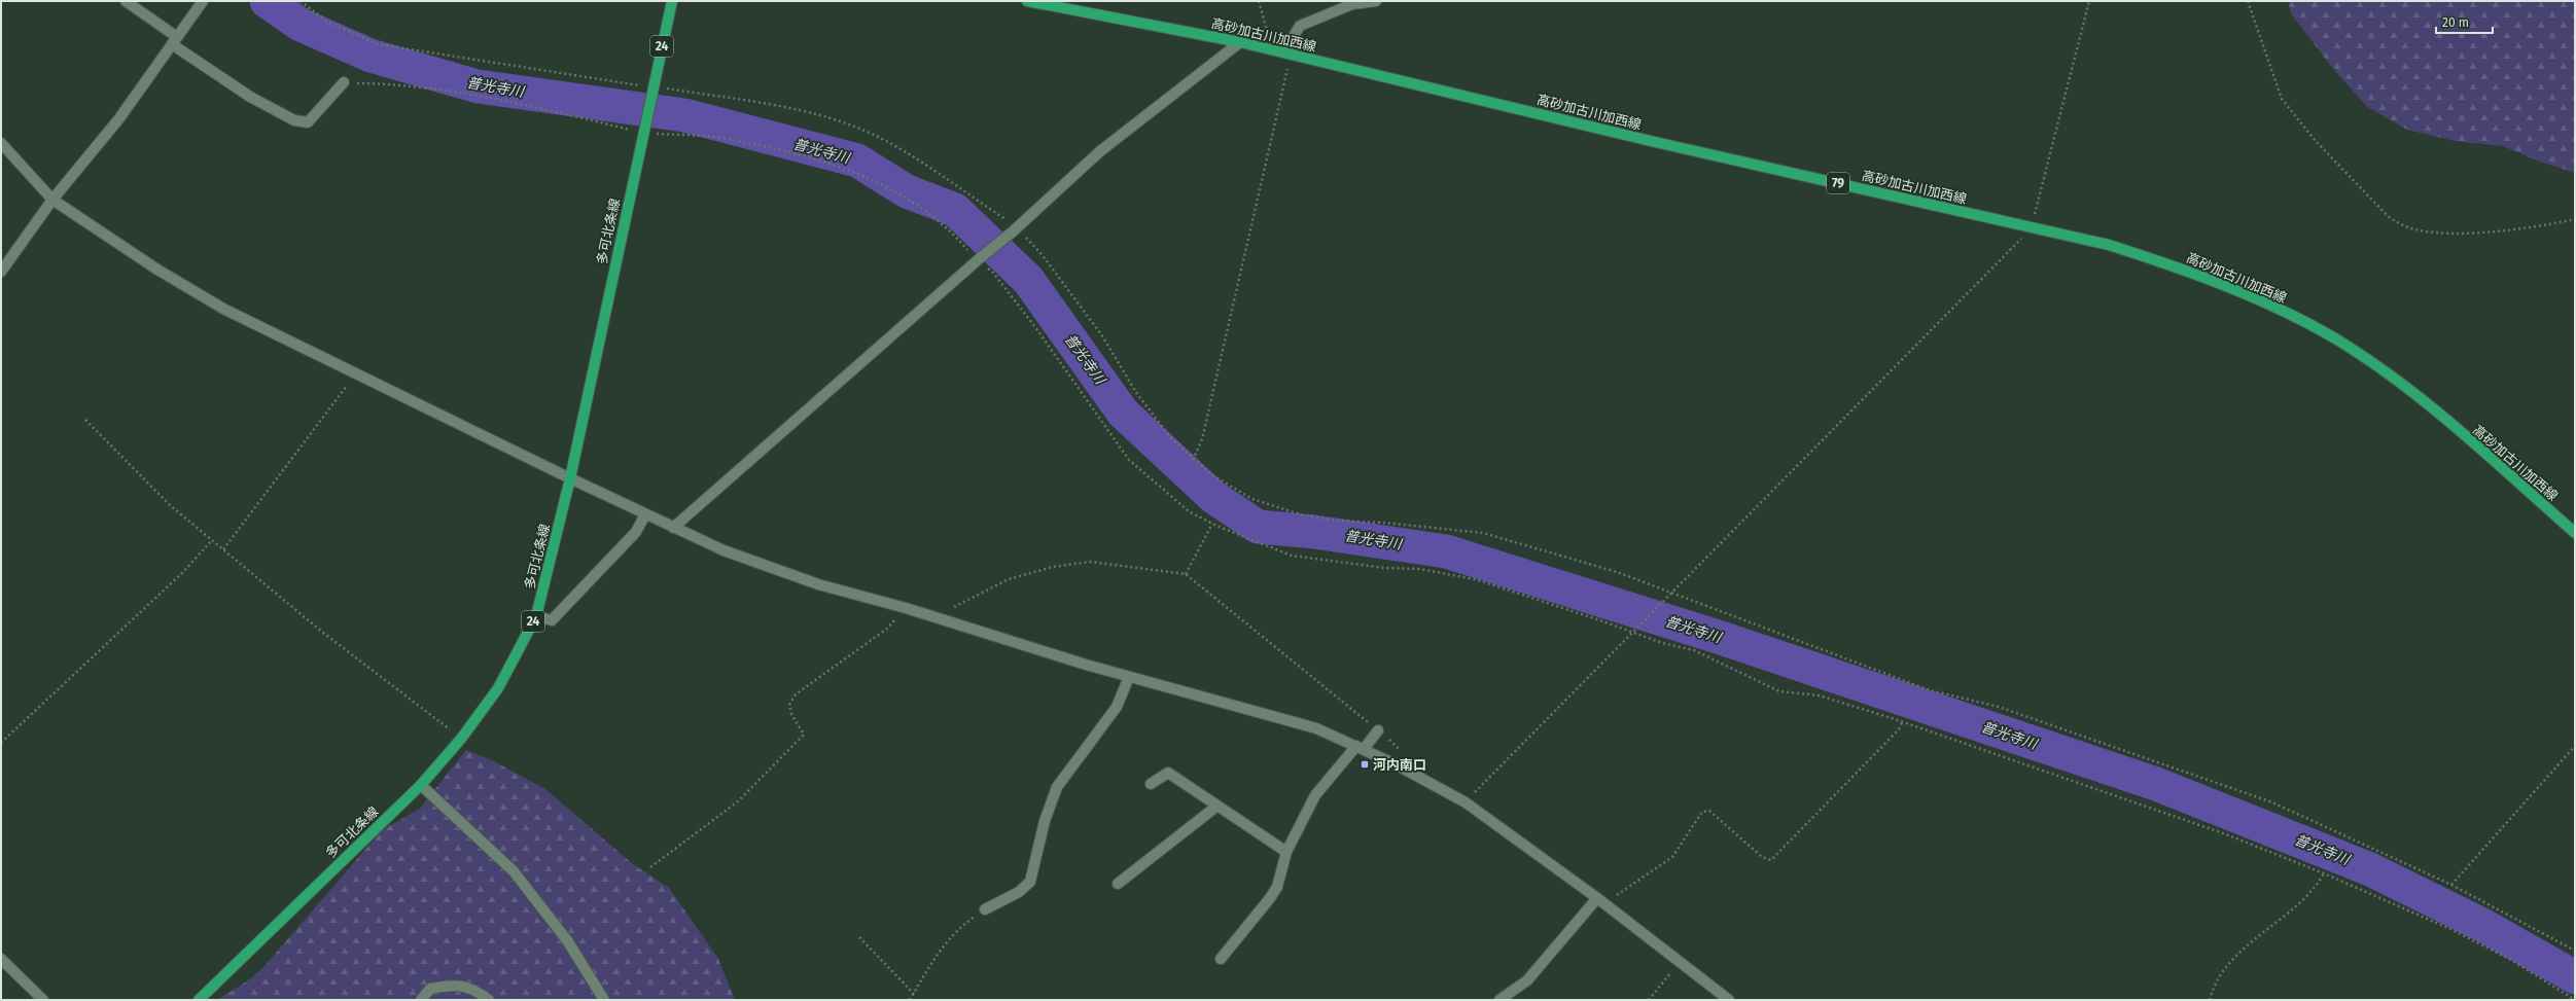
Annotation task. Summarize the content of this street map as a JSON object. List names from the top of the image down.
{
  "streets": {
    "main road": [
      "高砂加古川加西線",
      "24",
      "79",
      "多可北条線"
    ]
  },
  "water": ["普光寺川"],
  "places": {
    "transit": ["河内南口"]
  },
  "scale_bar": "20 m"
}
